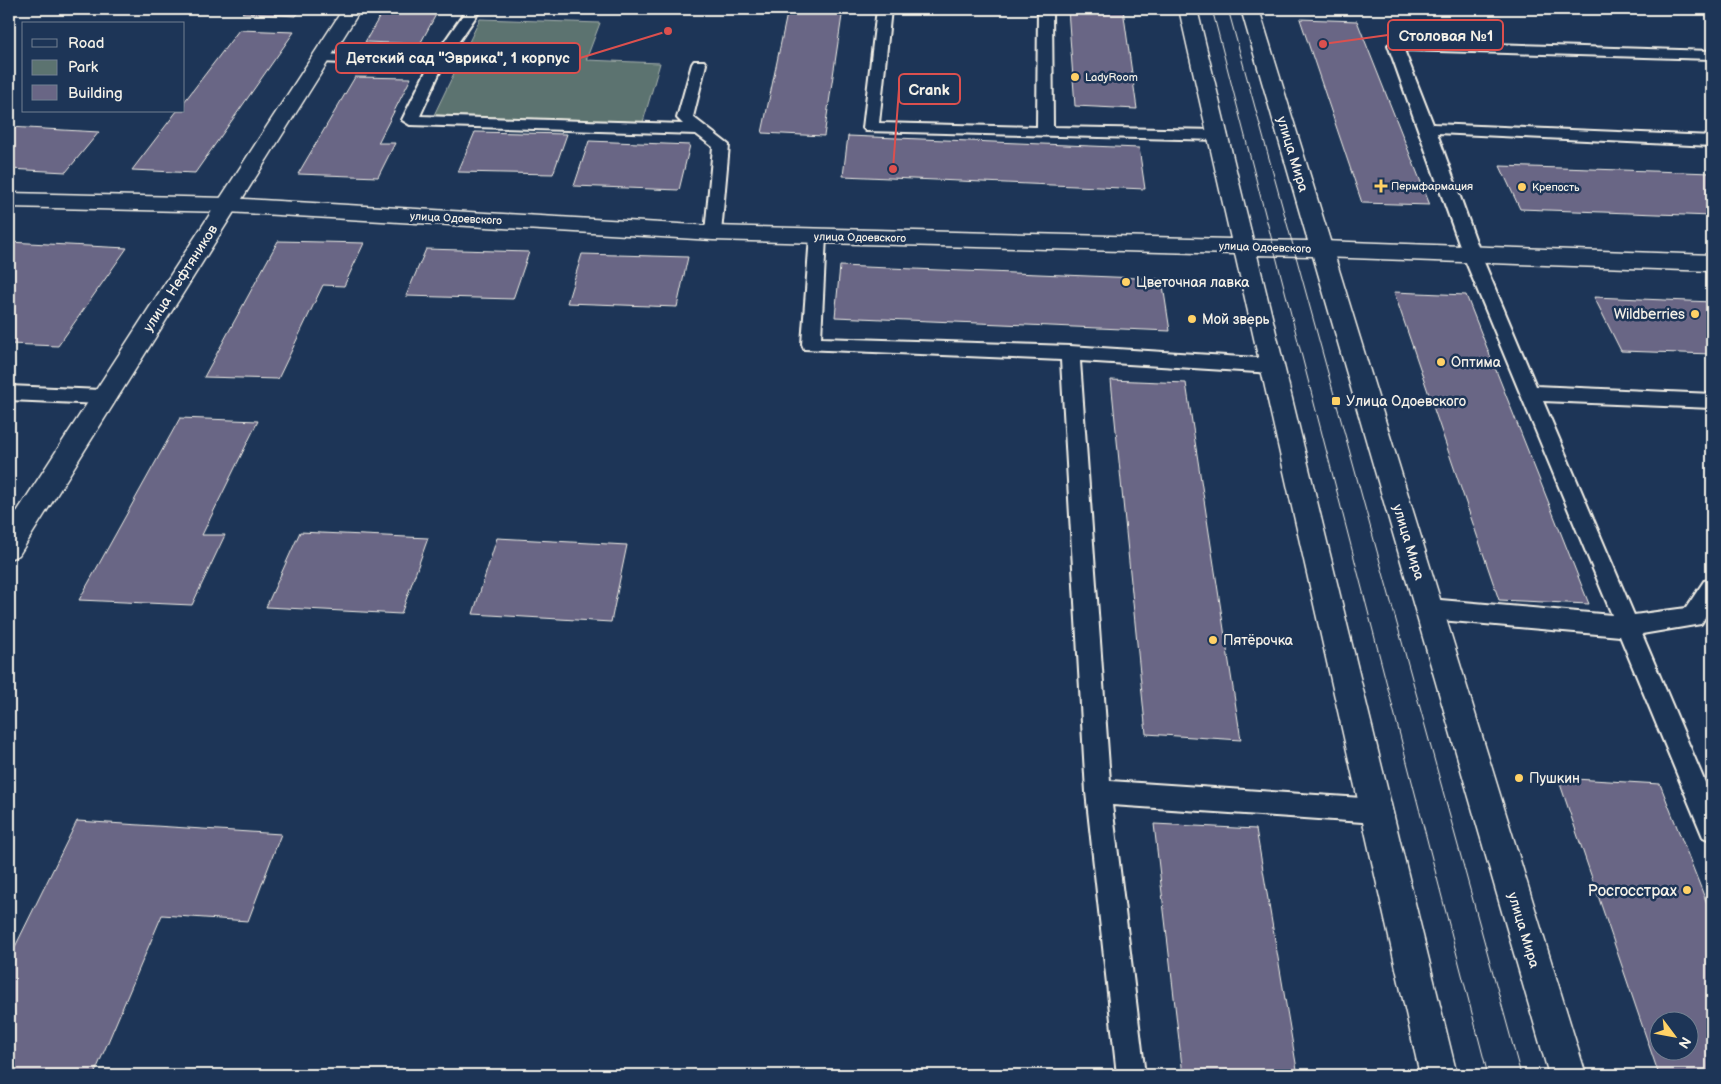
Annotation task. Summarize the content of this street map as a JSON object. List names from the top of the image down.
{
  "streets": {
    "street": ["улица Мира", "улица Одоевского", "улица Нефтяников"]
  },
  "crossings": [
    ["улица Мира", "улица Одоевского"],
    ["улица Одоевского", "улица Нефтяников"]
  ],
  "places": {
    "other": [
      "Детский сад \"Эврика\", 1 корпус",
      "Столовая №1",
      "LadyRoom",
      "Crank",
      "Крепость",
      "Цветочная лавка",
      "Wildberries",
      "Мой зверь",
      "Оптима",
      "Пятёрочка",
      "Пушкин",
      "Росгосстрах"
    ],
    "health": ["Пермфармация"],
    "transit": ["Улица Одоевского"]
  },
  "legend": ["Road", "Park", "Building"],
  "north": "bottom right"
}
